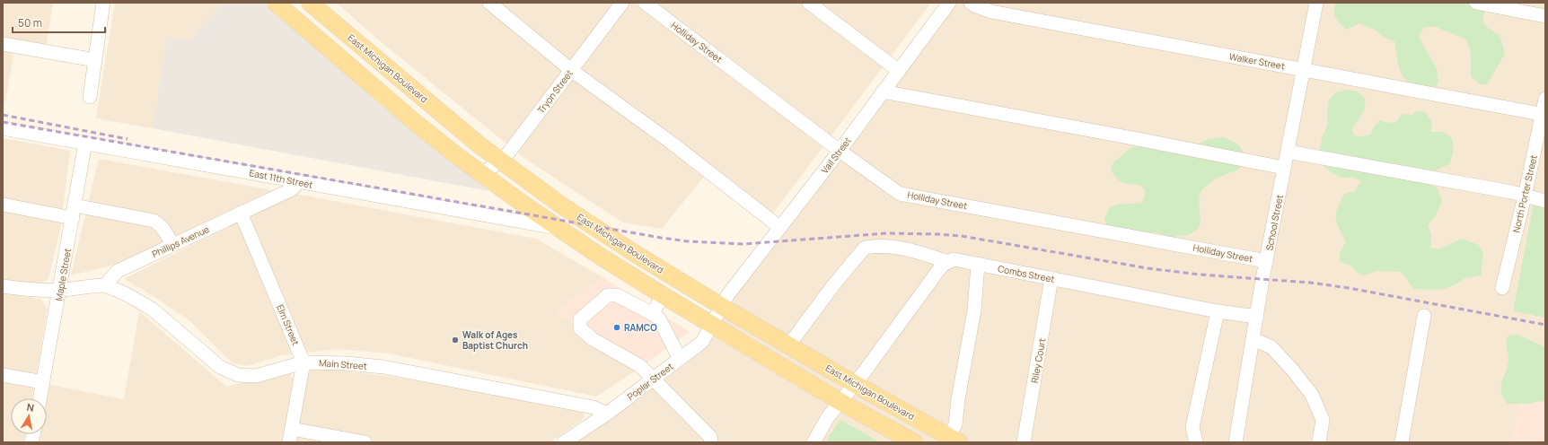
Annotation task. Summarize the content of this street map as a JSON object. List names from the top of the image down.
{
  "streets": {
    "main road": ["East Michigan Boulevard"],
    "street": [
      "Holliday Street",
      "Walker Street",
      "Tryon Street",
      "Vail Street",
      "East 11th Street",
      "North Porter Street",
      "School Street",
      "Phillips Avenue",
      "Combs Street",
      "Maple Street",
      "Elm Street",
      "Riley Court",
      "Main Street",
      "Poplar Street"
    ]
  },
  "crossings": [
    ["Holliday Street", "Vail Street"],
    ["Holliday Street", "School Street"],
    ["Walker Street", "North Porter Street"],
    ["Walker Street", "School Street"],
    ["East Michigan Boulevard", "Tryon Street"],
    ["East Michigan Boulevard", "Vail Street"],
    ["East Michigan Boulevard", "Combs Street"],
    ["East Michigan Boulevard", "Poplar Street"],
    ["Vail Street", "Poplar Street"],
    ["East 11th Street", "Phillips Avenue"],
    ["East 11th Street", "Maple Street"],
    ["School Street", "Combs Street"],
    ["Phillips Avenue", "Elm Street"],
    ["Phillips Avenue", "Main Street"],
    ["Combs Street", "Riley Court"],
    ["Elm Street", "Main Street"],
    ["Main Street", "Poplar Street"]
  ],
  "places": ["RAMCO", "Walk of Ages Baptist Church"],
  "scale_bar": "50 m",
  "north": "top"
}
